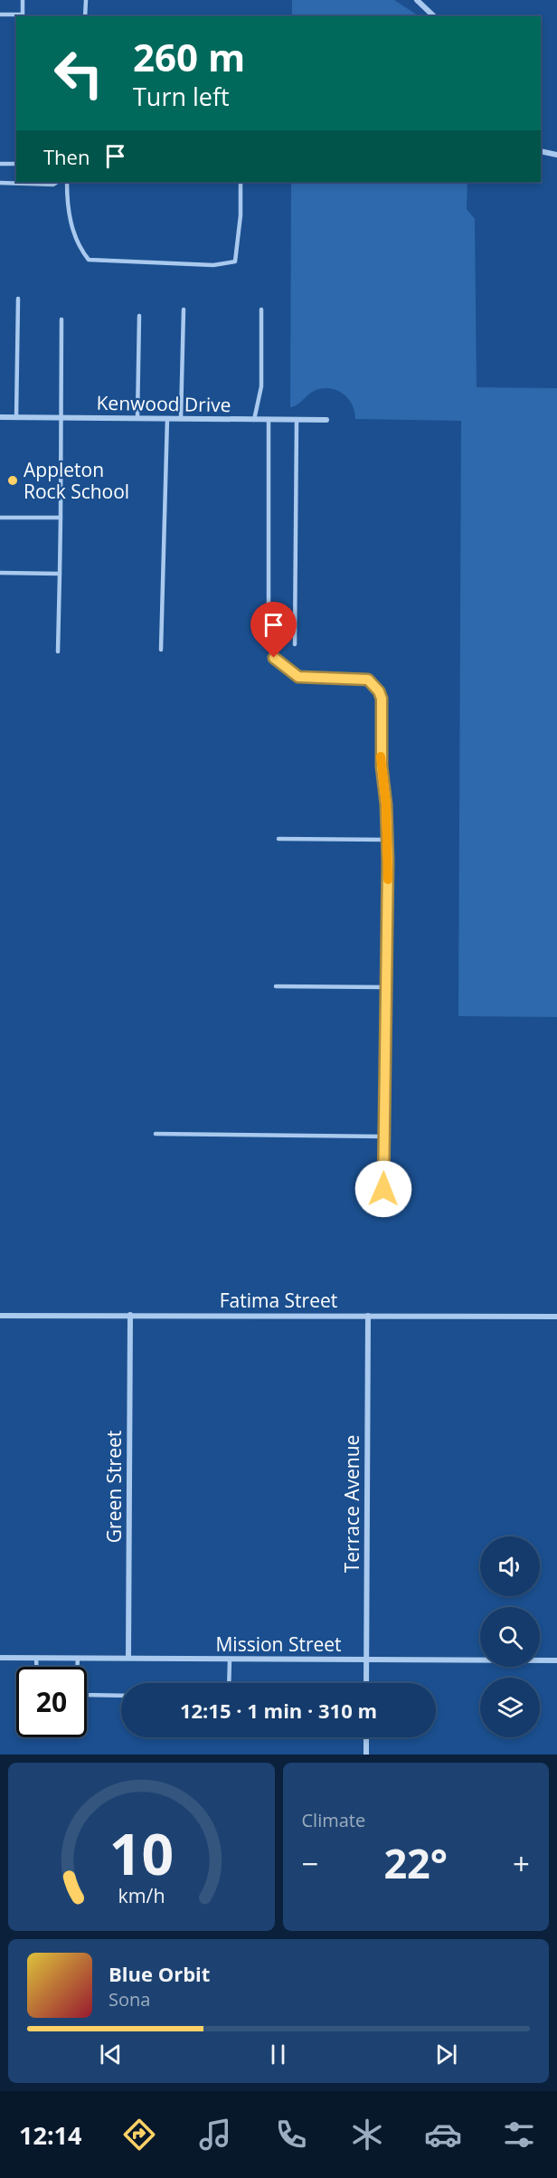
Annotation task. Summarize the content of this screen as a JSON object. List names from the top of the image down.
{
  "streets": {
    "street": [
      "Kenwood Drive",
      "Fatima Street",
      "Green Street",
      "Terrace Avenue",
      "Mission Street"
    ]
  },
  "crossings": [
    ["Fatima Street", "Green Street"],
    ["Fatima Street", "Terrace Avenue"],
    ["Green Street", "Mission Street"],
    ["Terrace Avenue", "Mission Street"]
  ],
  "places": ["Appleton Rock School"],
  "page": {
    "turn": ["260 m", "Turn left"],
    "then": "Then",
    "limit": "20",
    "trip": "12:15 · 1 min · 310 m",
    "tile": "Climate",
    "heat": ["−", "22°", "+"],
    "song": ["Blue Orbit", "Sona"],
    "tabs": "12:14",
    "gauge": ["10", "km/h"]
  }
}
